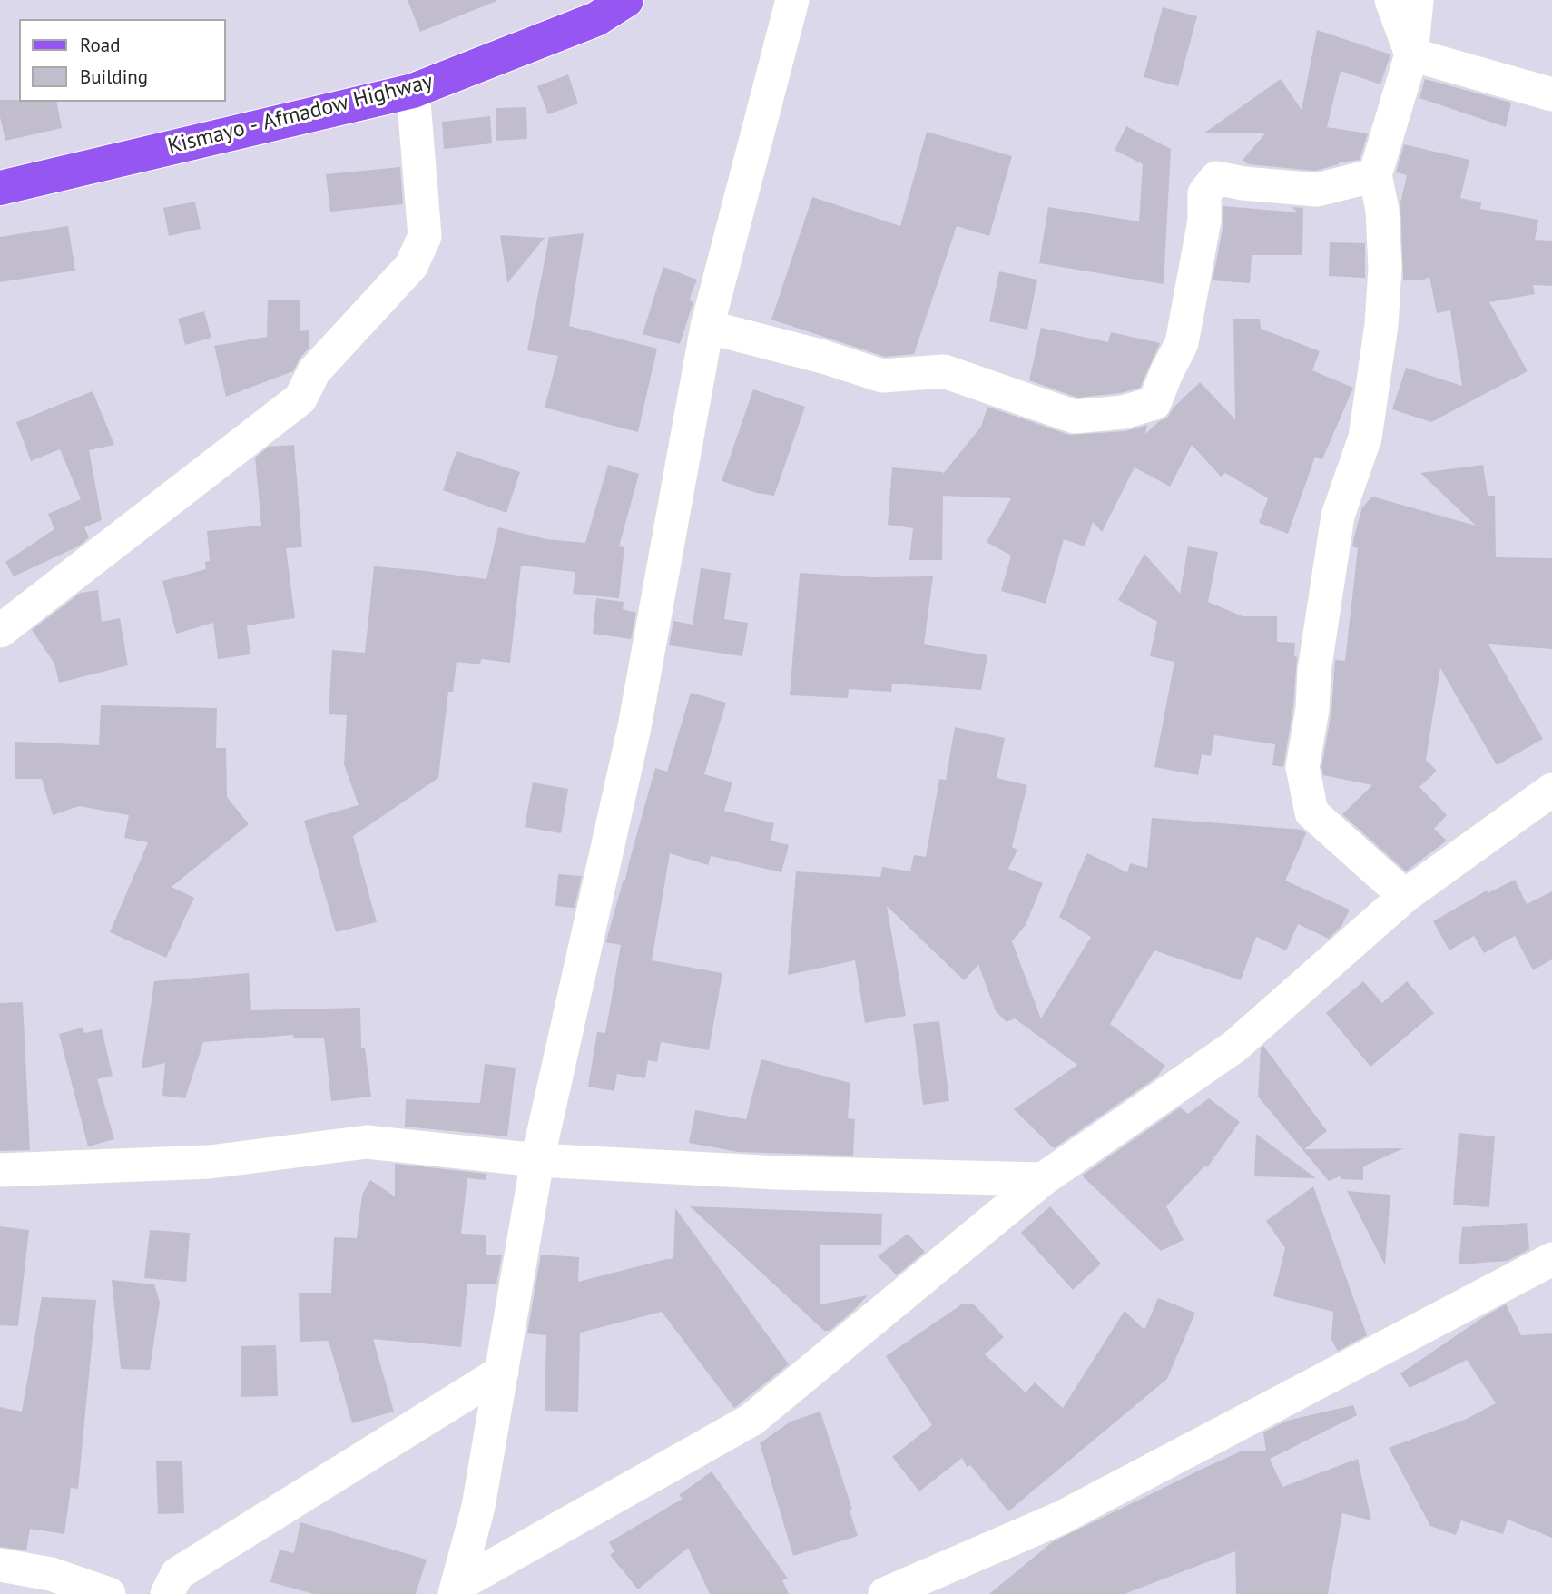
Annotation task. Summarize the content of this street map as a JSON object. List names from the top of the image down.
{
  "streets": {
    "main road": ["Kismayo - Afmadow Highway"]
  },
  "legend": ["Road", "Building"]
}
